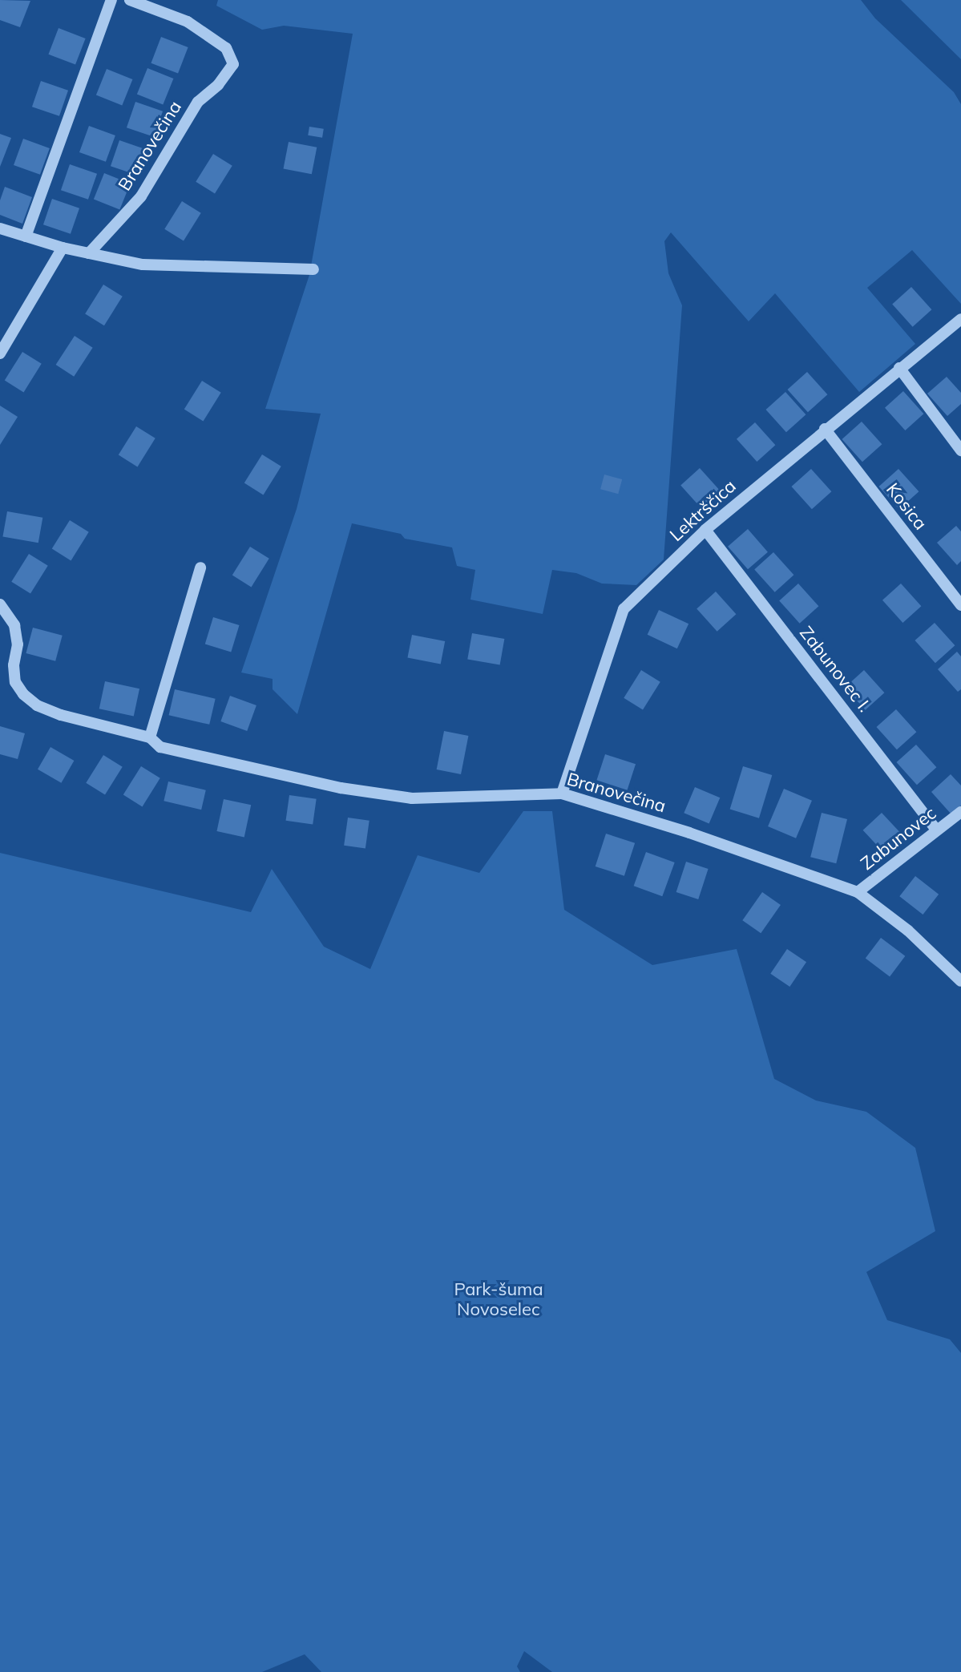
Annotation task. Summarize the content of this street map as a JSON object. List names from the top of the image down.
{
  "streets": {
    "street": [
      "Branovečina",
      "Kosica",
      "Lektrščica",
      "Zabunovec I.",
      "Zabunovec"
    ]
  },
  "crossings": [
    ["Branovečina", "Lektrščica"],
    ["Branovečina", "Zabunovec"],
    ["Kosica", "Lektrščica"],
    ["Lektrščica", "Zabunovec I."],
    ["Zabunovec I.", "Zabunovec"]
  ],
  "parks": ["Park-šuma Novoselec"]
}
